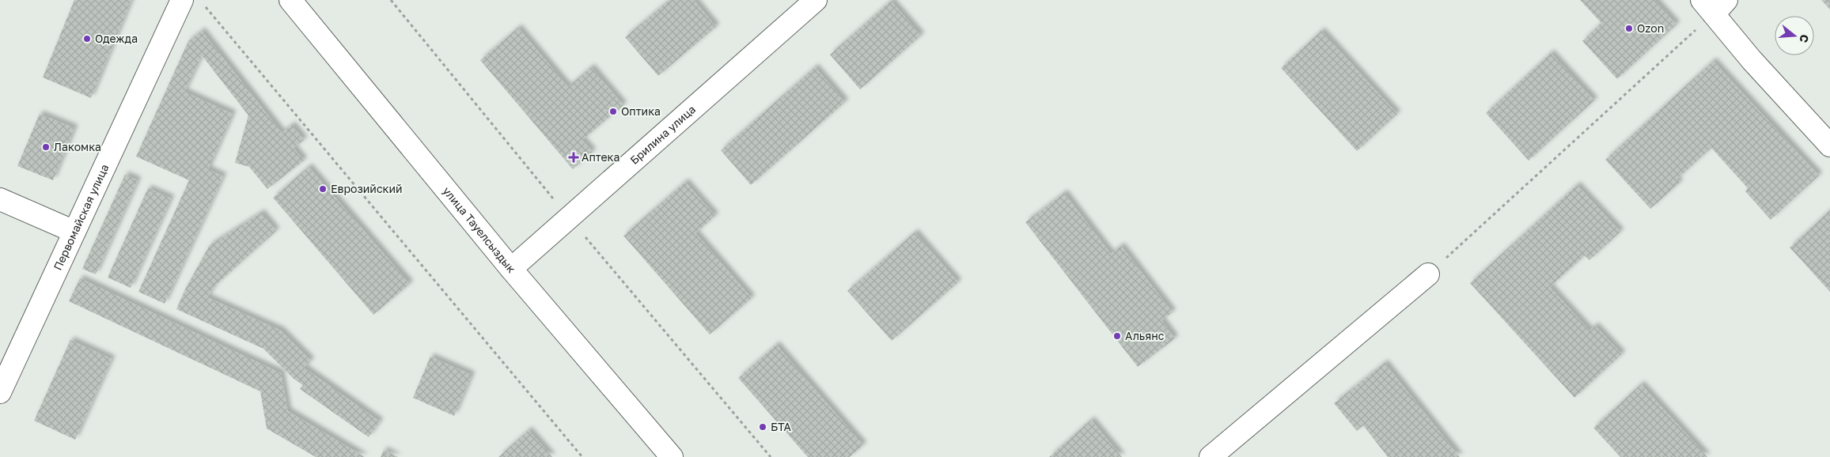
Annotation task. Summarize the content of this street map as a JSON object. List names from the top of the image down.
{
  "streets": {
    "street": ["Брилина улица", "Первомайская улица", "улица Тауелсыздык"]
  },
  "crossings": [
    ["Брилина улица", "улица Тауелсыздык"]
  ],
  "places": {
    "other": [
      "Ozon",
      "Одежда",
      "Оптика",
      "Лакомка",
      "Еврозийский",
      "Альянс",
      "БТА"
    ],
    "health": ["Аптека"]
  },
  "north": "right"
}
